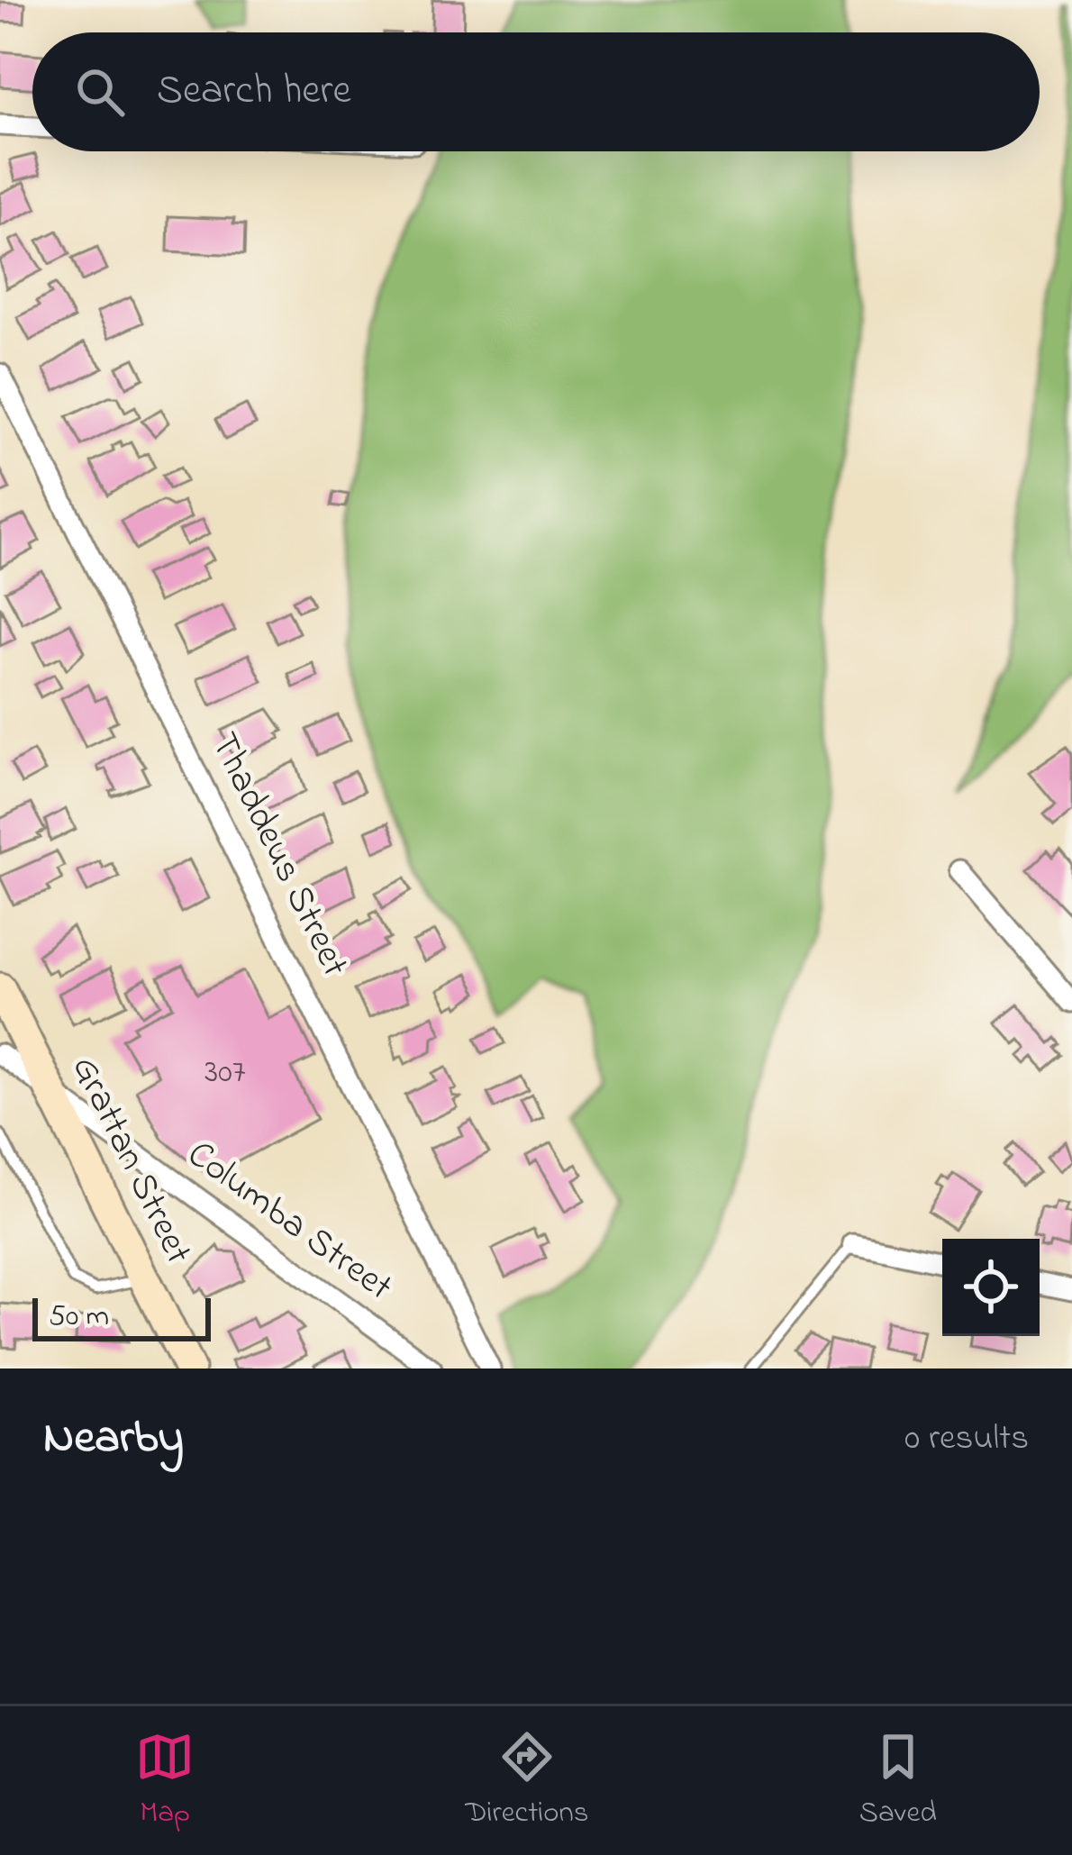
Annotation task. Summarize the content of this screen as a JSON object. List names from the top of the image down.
{
  "streets": {
    "main road": ["Grattan Street"],
    "street": ["Thaddeus Street", "Columba Street"]
  },
  "crossings": [
    ["Grattan Street", "Columba Street"]
  ],
  "house_numbers": ["307"],
  "scale_bar": "50 m",
  "page": {
    "search": "Search here",
    "scale": "50 m",
    "heading": ["Nearby", "0 results"],
    "nav": ["Map", "Directions", "Saved"]
  }
}
